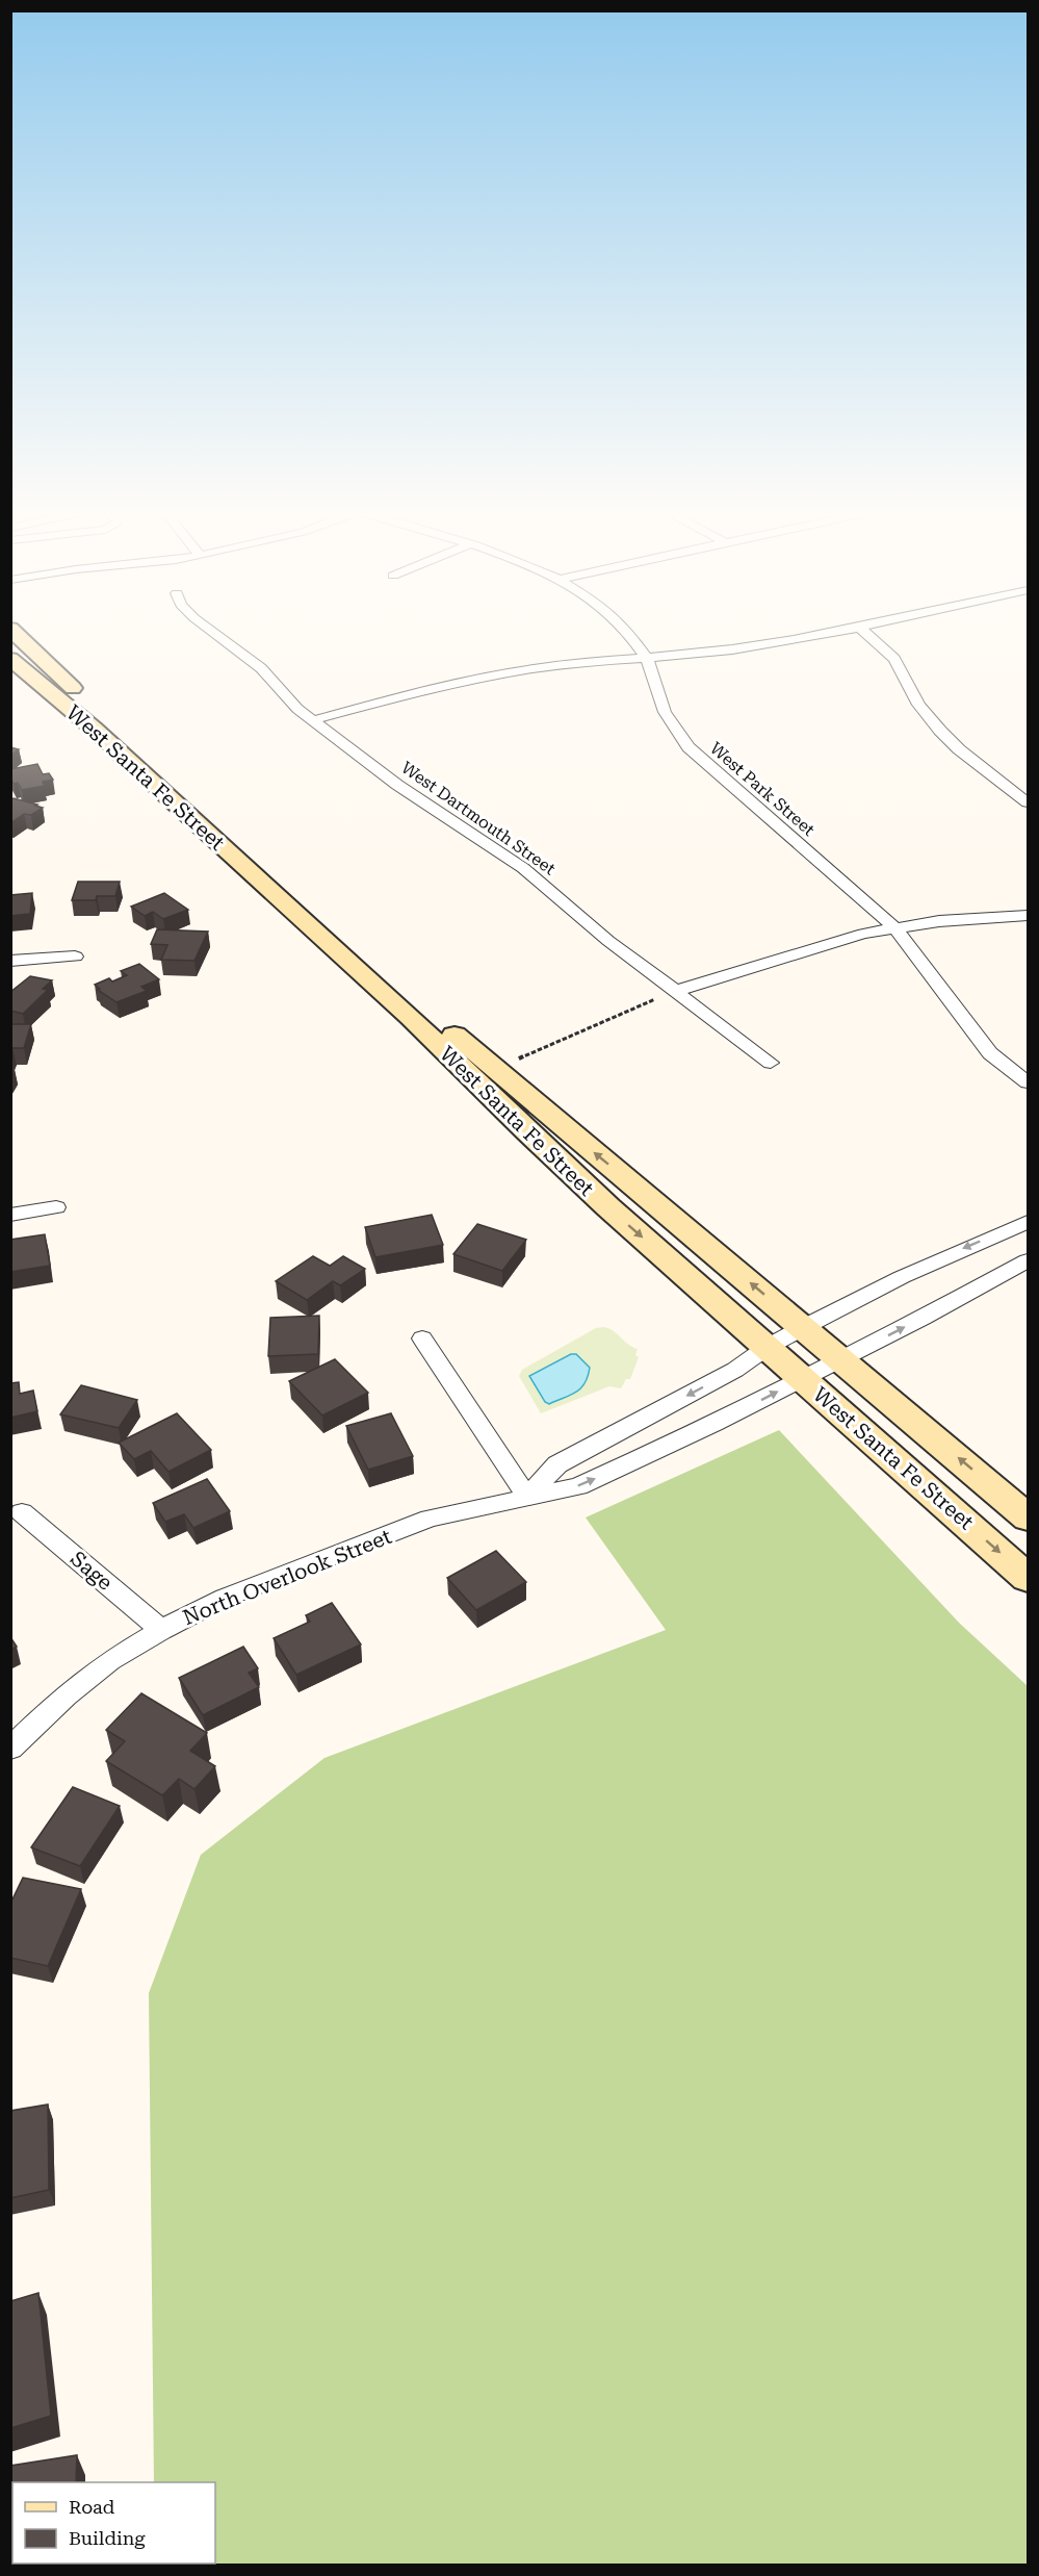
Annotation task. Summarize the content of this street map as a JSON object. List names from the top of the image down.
{
  "streets": {
    "street": [
      "West Santa Fe Street",
      "West Park Street",
      "West Dartmouth Street",
      "Sage",
      "North Overlook Street"
    ]
  },
  "crossings": [
    ["West Santa Fe Street", "North Overlook Street"],
    ["Sage", "North Overlook Street"]
  ],
  "legend": ["Road", "Building"]
}
